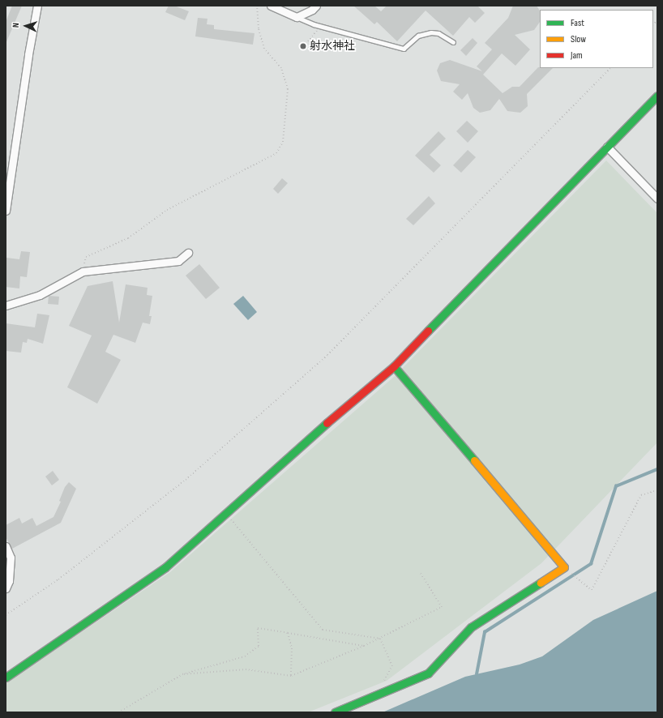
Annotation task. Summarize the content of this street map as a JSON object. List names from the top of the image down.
{
  "places": ["射水神社"],
  "legend": ["Fast", "Slow", "Jam"],
  "north": "left"
}
